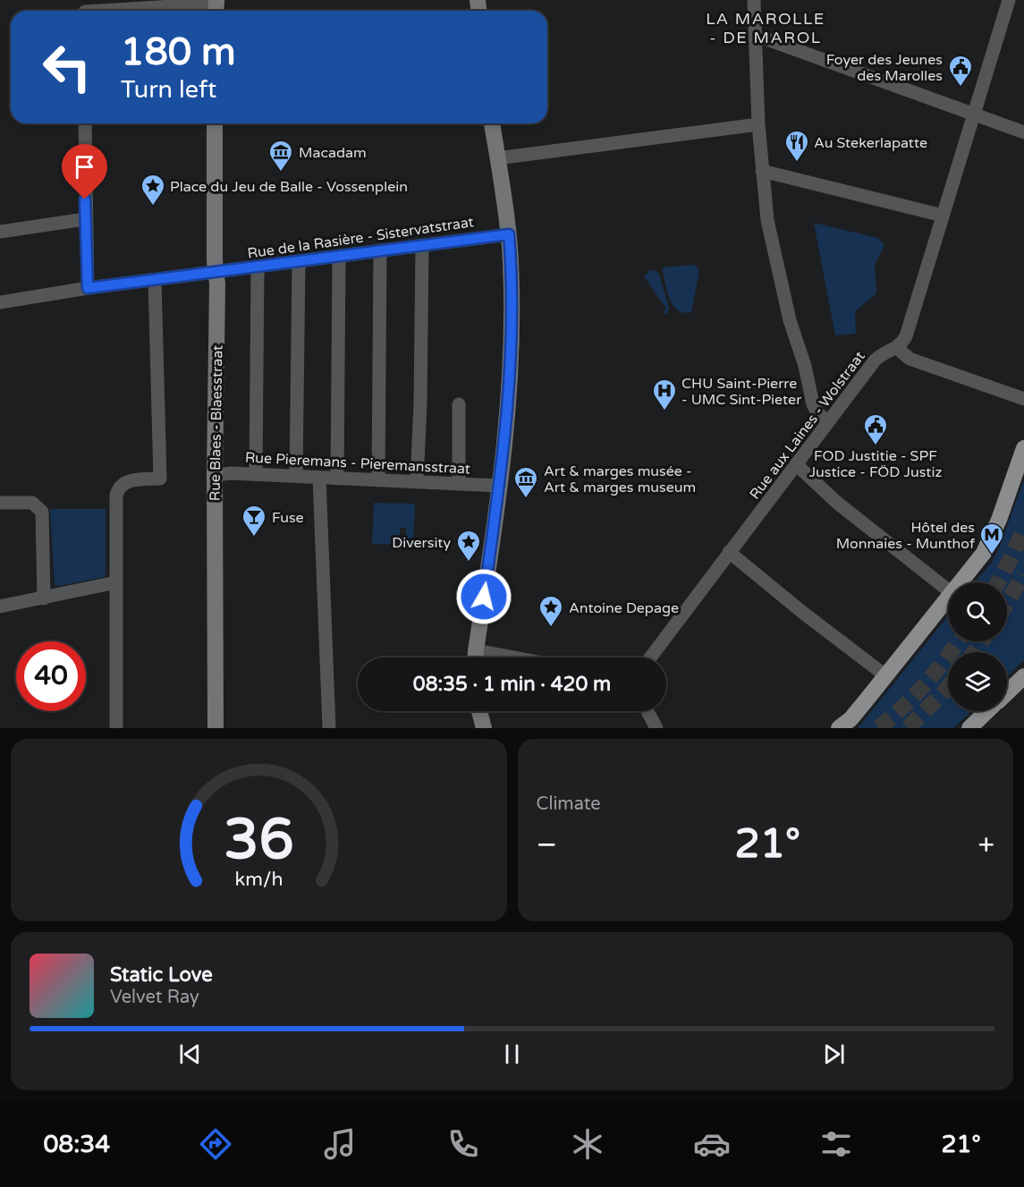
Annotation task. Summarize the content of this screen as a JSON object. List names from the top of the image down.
{
  "streets": {
    "street": [
      "Rue de la Rasière - Sistervatstraat",
      "Rue Blaes - Blaesstraat",
      "Rue aux Laines - Wolstraat",
      "Rue Pieremans - Pieremansstraat"
    ]
  },
  "crossings": [
    ["Rue de la Rasière - Sistervatstraat", "Rue Blaes - Blaesstraat"],
    ["Rue Blaes - Blaesstraat", "Rue Pieremans - Pieremansstraat"]
  ],
  "districts": ["LA MAROLLE - DE MAROL"],
  "places": {
    "public building": ["Foyer des Jeunes des Marolles", "FOD Justitie - SPF Justice - FÖD Justiz"],
    "restaurant": ["Au Stekerlapatte"],
    "museum": ["Macadam", "Art & marges musée - Art & marges museum"],
    "place": ["Place du Jeu de Balle - Vossenplein", "Diversity", "Antoine Depage"],
    "hospital": ["CHU Saint-Pierre - UMC Sint-Pieter"],
    "bar": ["Fuse"],
    "metro station": ["Hôtel des Monnaies - Munthof"]
  },
  "page": {
    "turn": ["180 m", "Turn left"],
    "limit": "40",
    "trip": "08:35 · 1 min · 420 m",
    "tile": "Climate",
    "heat": ["−", "21°", "+"],
    "song": ["Static Love", "Velvet Ray"],
    "tabs": ["08:34", "21°"],
    "gauge": ["36", "km/h"]
  }
}
